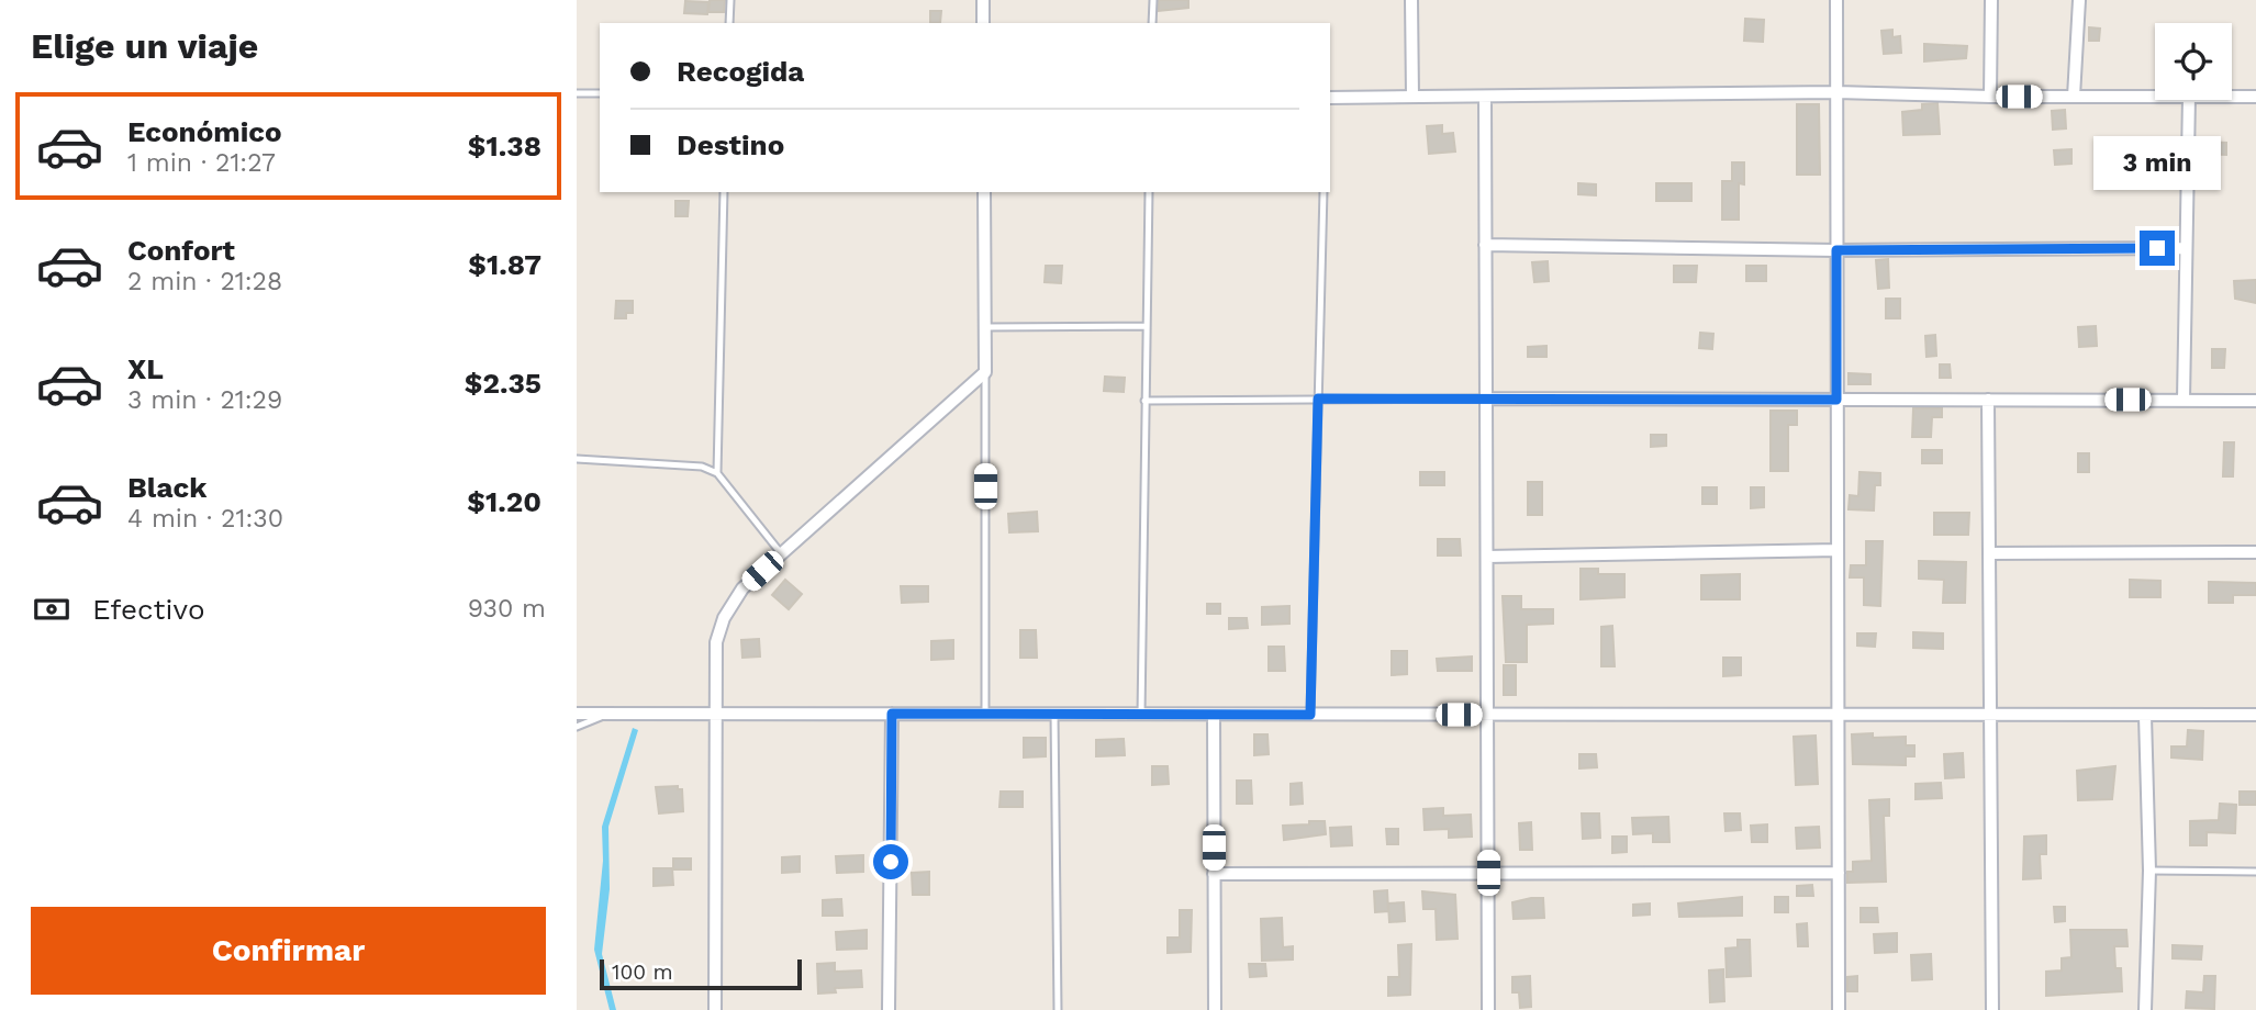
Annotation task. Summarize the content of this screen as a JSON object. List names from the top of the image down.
{
  "scale_bar": "100 m",
  "page": {
    "heading": "Elige un viaje",
    "banner": ["Recogida", "Destino"],
    "list": [
      {
        "name": "Económico",
        "note": "1 min · 21:27",
        "value": "$1.38"
      },
      {
        "name": "Confort",
        "note": "2 min · 21:28",
        "value": "$1.87"
      },
      {
        "name": "XL",
        "note": "3 min · 21:29",
        "value": "$2.35"
      },
      {
        "name": "Black",
        "note": "4 min · 21:30",
        "value": "$1.20"
      }
    ],
    "bubble": "3 min",
    "pay": ["Efectivo", "930 m"],
    "buttons": "Confirmar",
    "scale": "100 m"
  }
}
